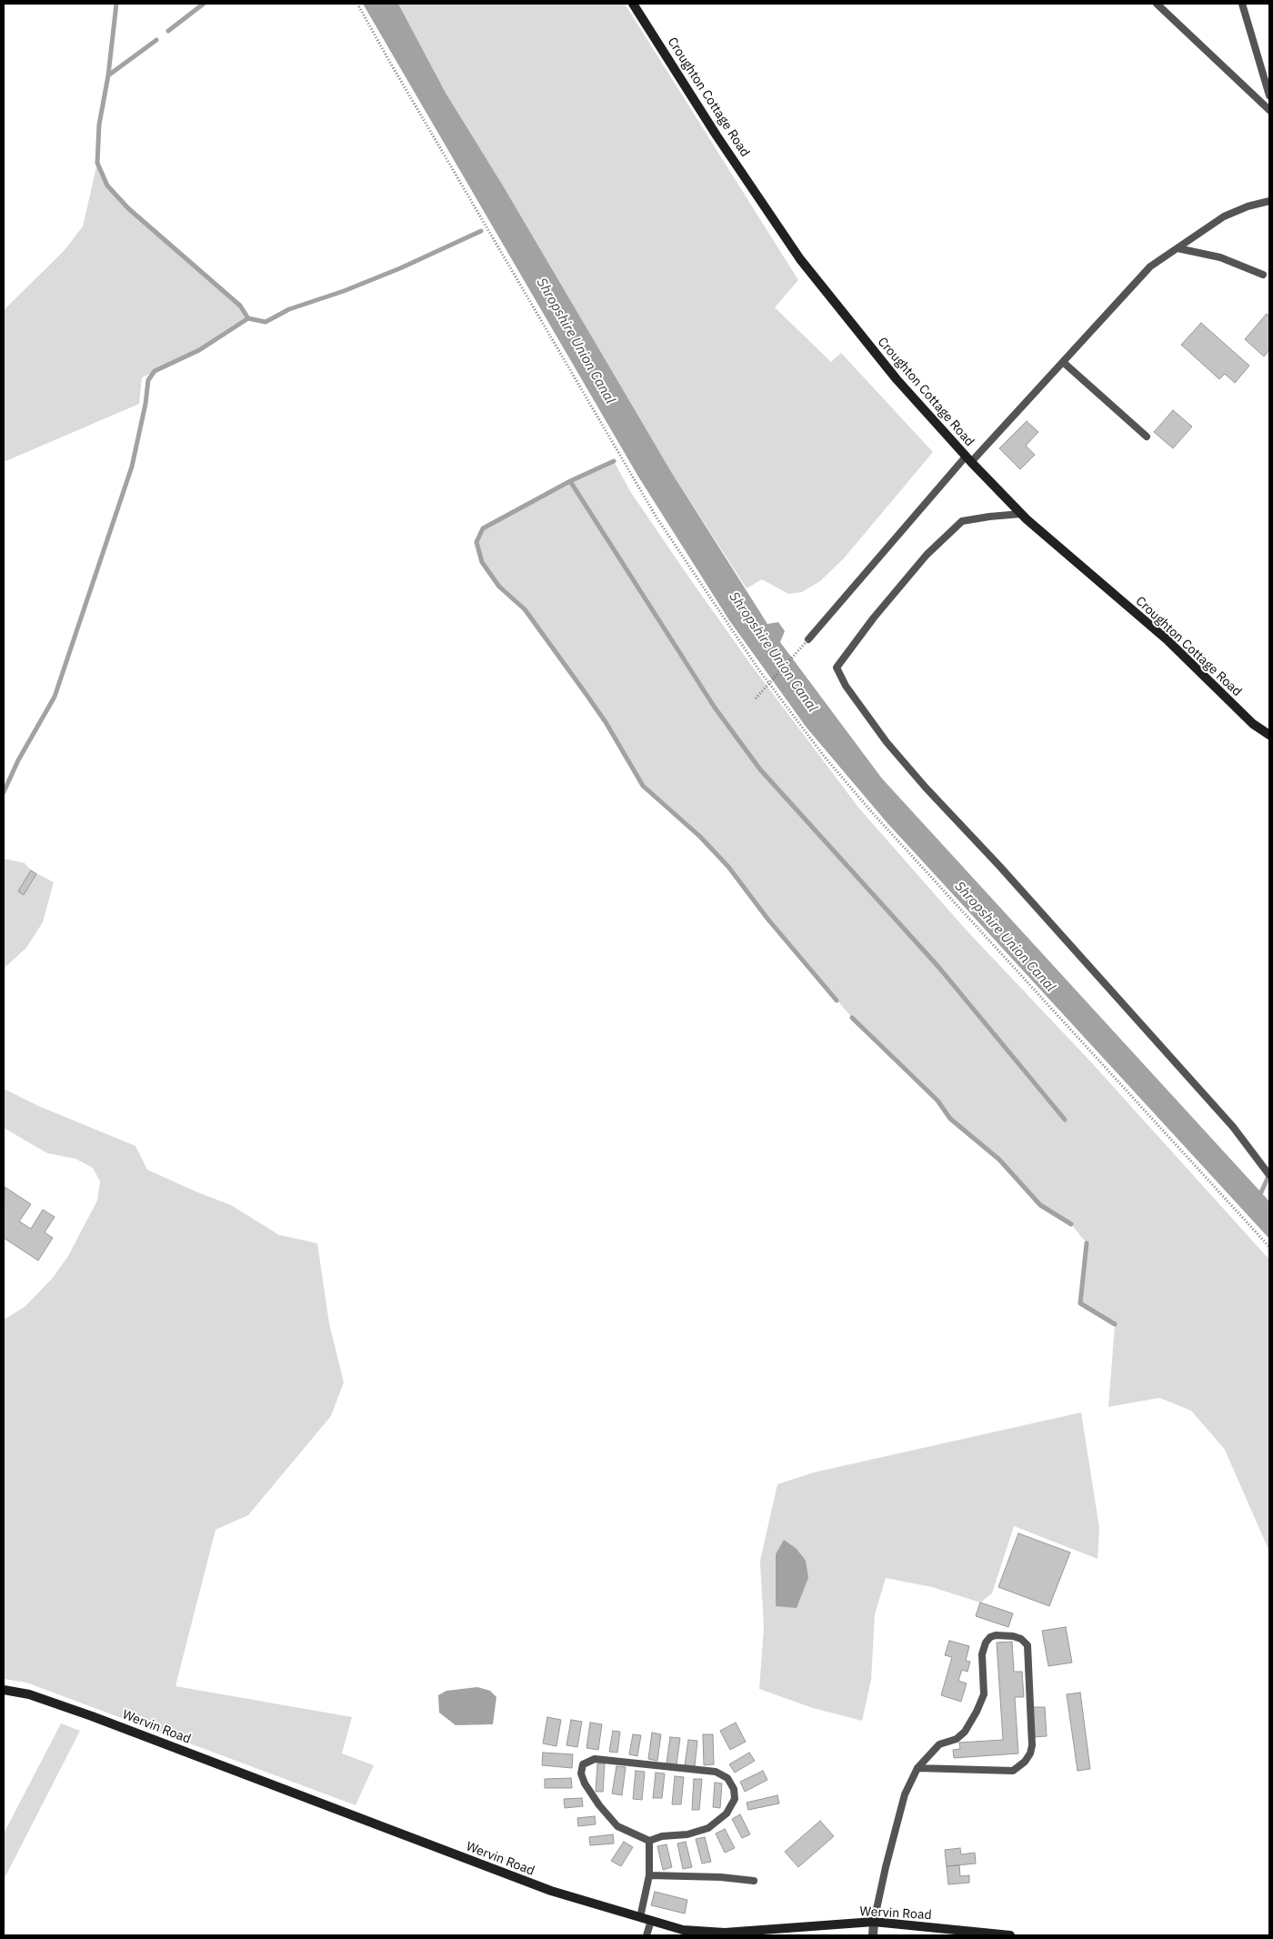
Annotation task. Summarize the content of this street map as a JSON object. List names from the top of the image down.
{
  "streets": {
    "street": ["Croughton Cottage Road", "Wervin Road"]
  },
  "water": ["Shropshire Union Canal"]
}
